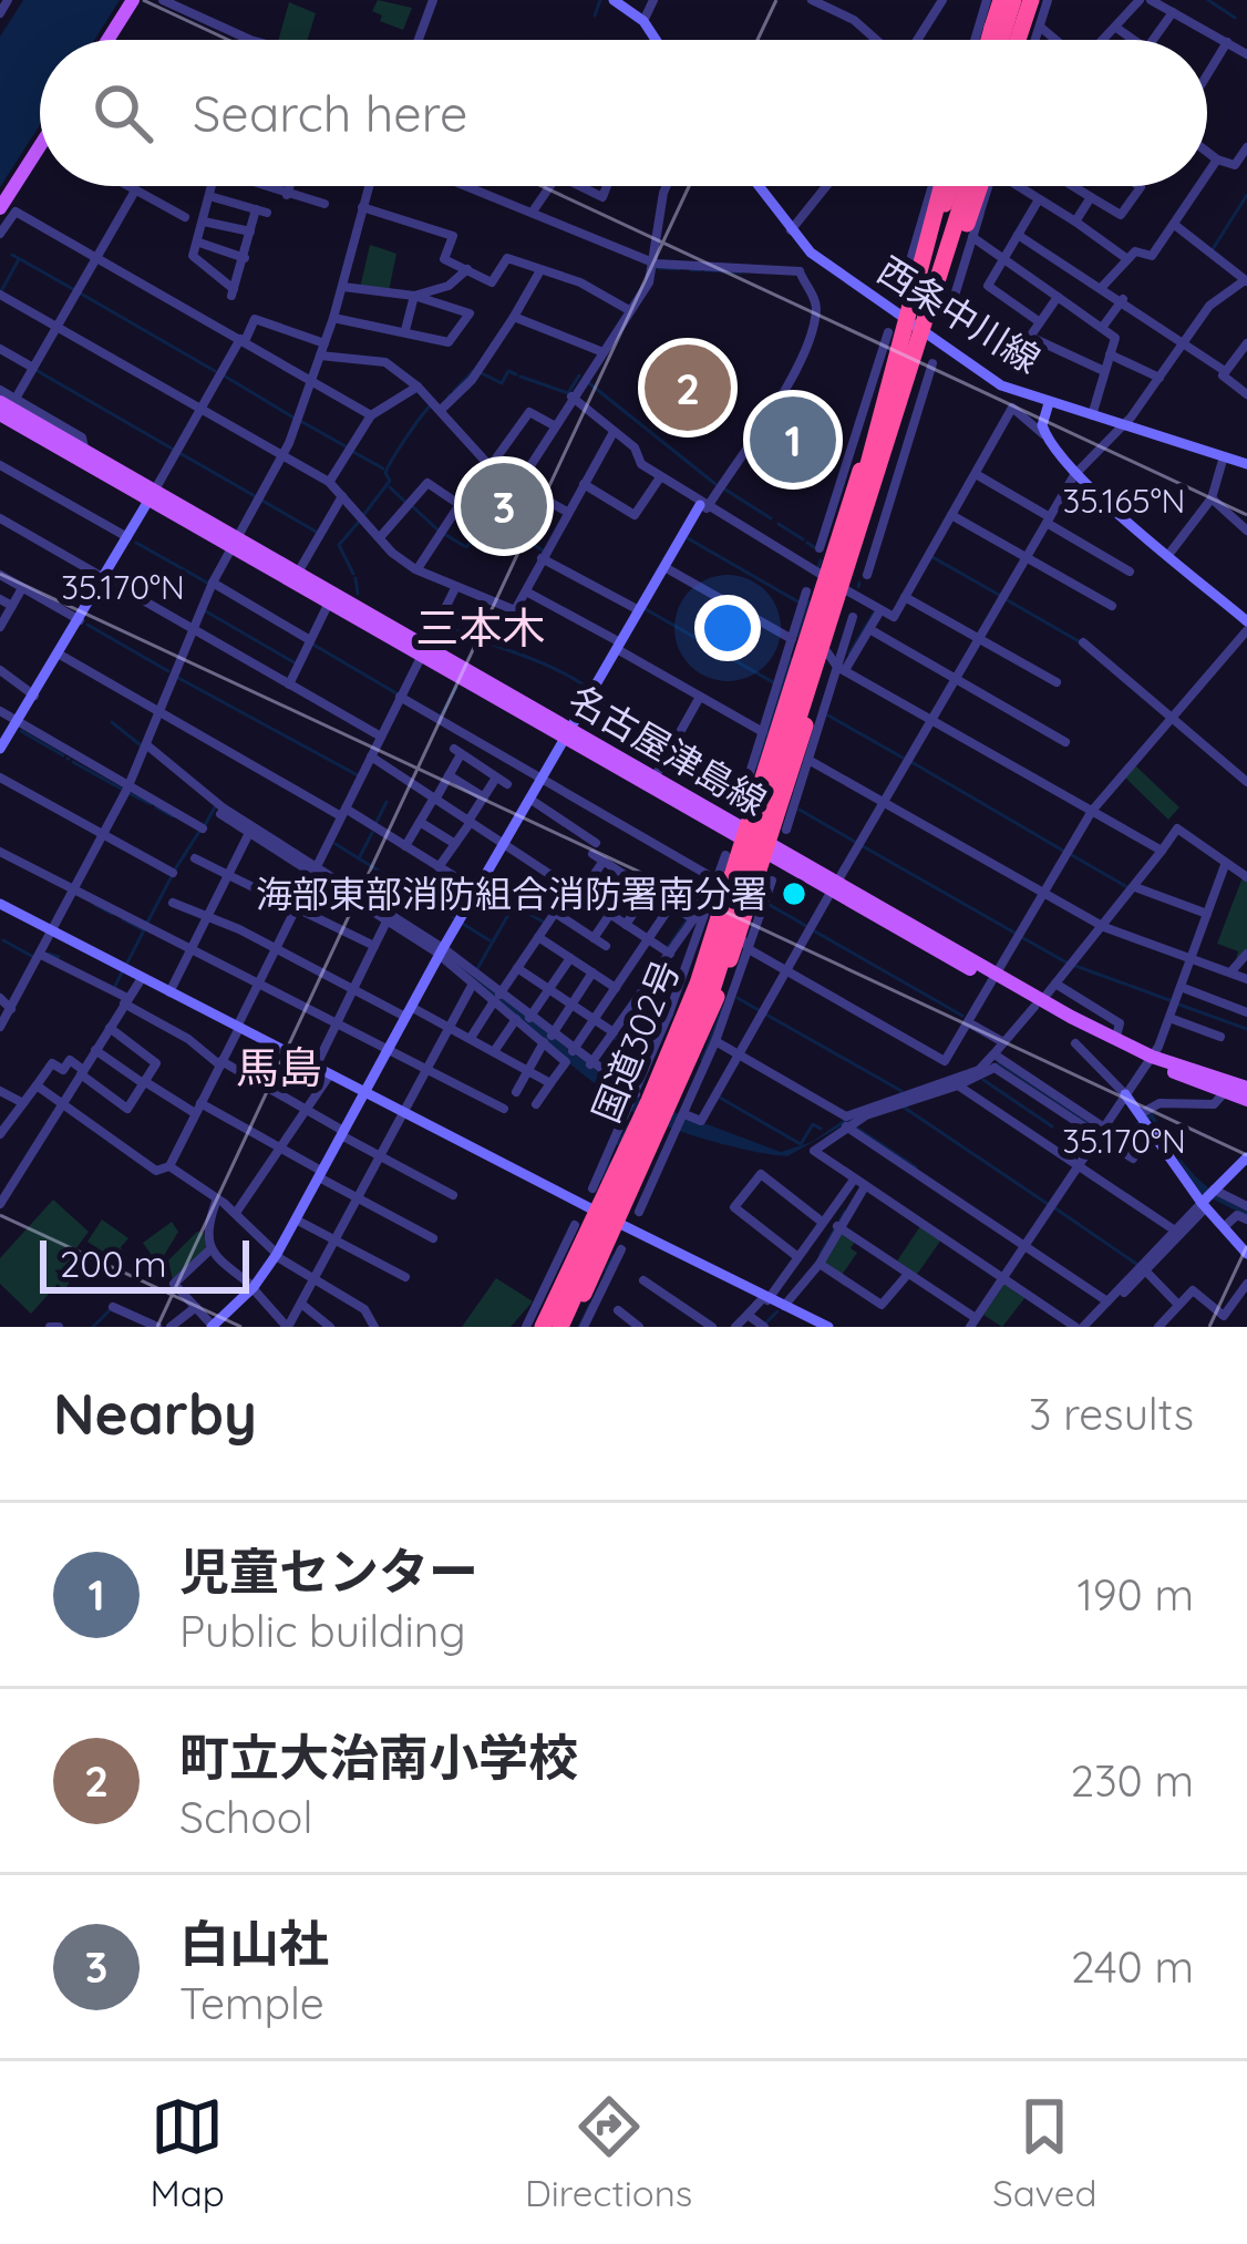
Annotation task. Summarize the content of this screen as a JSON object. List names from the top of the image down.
{
  "streets": {
    "highway": ["国道302号"],
    "main road": ["名古屋津島線"],
    "street": ["西条中川線"]
  },
  "crossings": [
    ["西条中川線", "国道302号"],
    ["名古屋津島線", "国道302号"]
  ],
  "districts": ["三本木", "馬島"],
  "places": ["海部東部消防組合消防署南分署"],
  "scale_bar": "200 m",
  "page": {
    "search": "Search here",
    "pins": ["2", "1", "3"],
    "scale": "200 m",
    "heading": ["Nearby", "3 results"],
    "list": [
      {
        "mark": "1",
        "name": "児童センター",
        "note": "Public building",
        "value": "190 m"
      },
      {
        "mark": "2",
        "name": "町立大治南小学校",
        "note": "School",
        "value": "230 m"
      },
      {
        "mark": "3",
        "name": "白山社",
        "note": "Temple",
        "value": "240 m"
      }
    ],
    "nav": ["Map", "Directions", "Saved"]
  },
  "coordinates": ["35.165°N", "35.170°N"]
}
